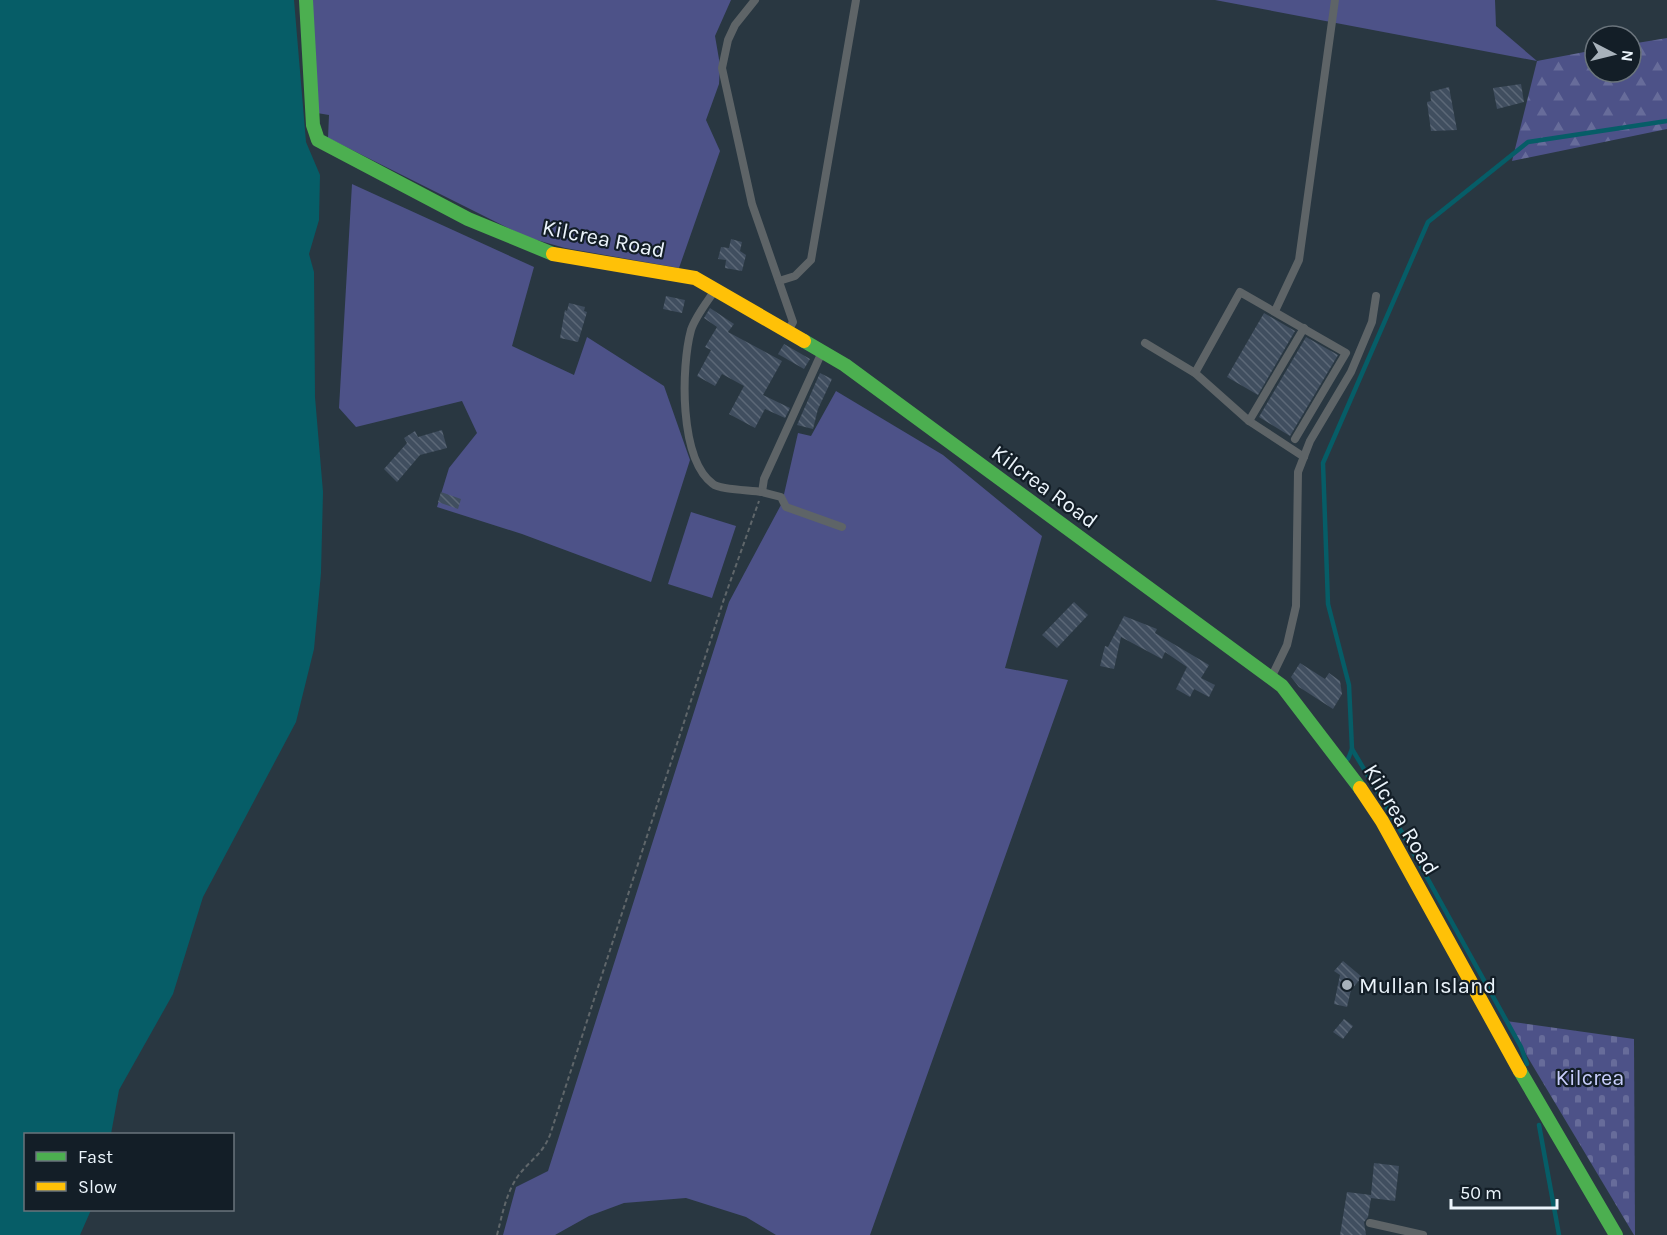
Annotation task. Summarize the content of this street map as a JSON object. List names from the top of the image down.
{
  "streets": {
    "street": ["Kilcrea Road"]
  },
  "parks": ["Kilcrea"],
  "places": ["Mullan Island"],
  "legend": ["Fast", "Slow"],
  "scale_bar": "50 m",
  "north": "right"
}
